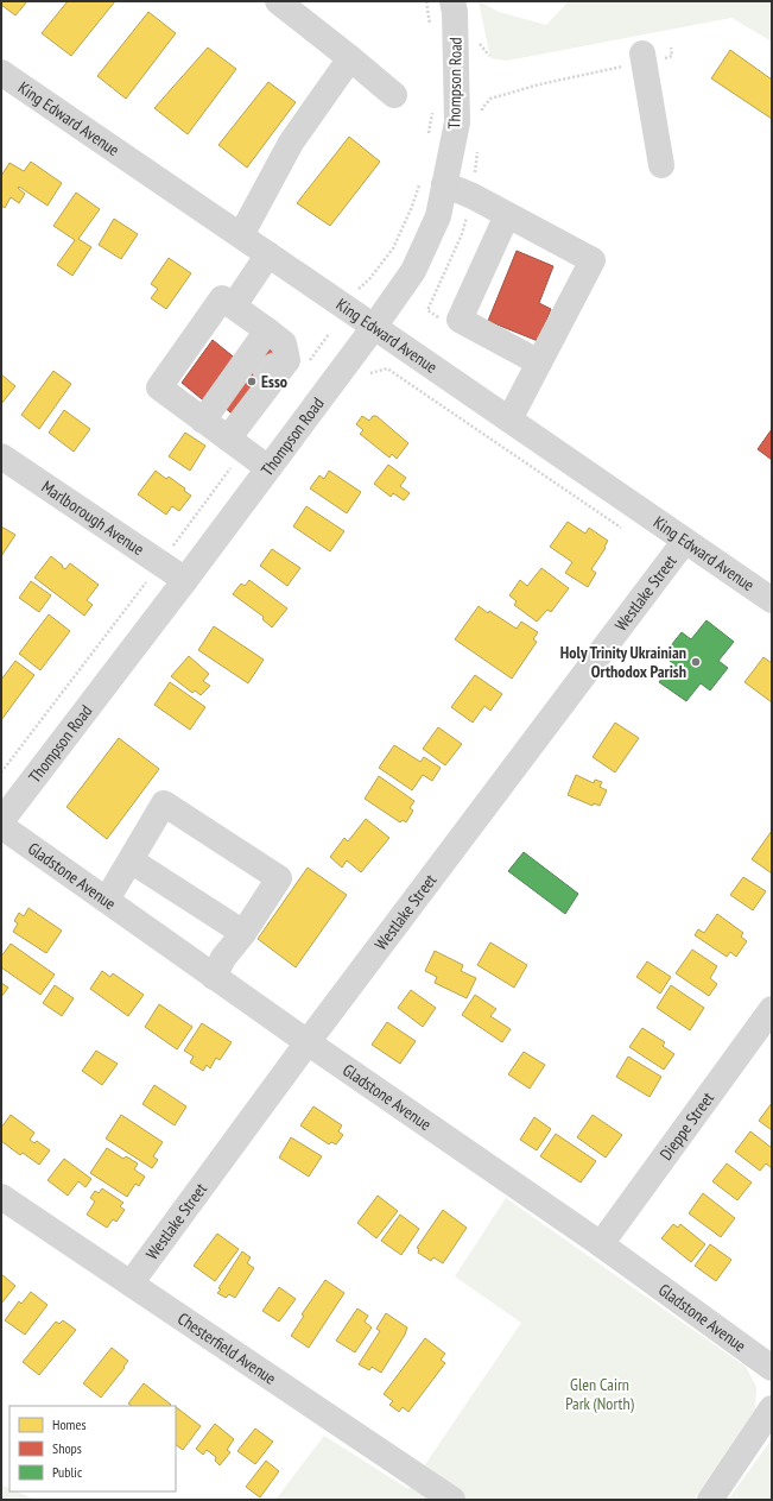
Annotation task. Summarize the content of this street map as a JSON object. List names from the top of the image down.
{
  "streets": {
    "street": [
      "Thompson Road",
      "King Edward Avenue",
      "Marlborough Avenue",
      "Westlake Street",
      "Gladstone Avenue",
      "Dieppe Street",
      "Chesterfield Avenue"
    ]
  },
  "crossings": [
    ["Thompson Road", "King Edward Avenue"],
    ["Thompson Road", "Marlborough Avenue"],
    ["King Edward Avenue", "Westlake Street"],
    ["Westlake Street", "Gladstone Avenue"],
    ["Westlake Street", "Chesterfield Avenue"],
    ["Gladstone Avenue", "Dieppe Street"]
  ],
  "parks": ["Glen Cairn Park (North)"],
  "places": ["Esso", "Holy Trinity Ukrainian Orthodox Parish"],
  "legend": ["Homes", "Shops", "Public"]
}
